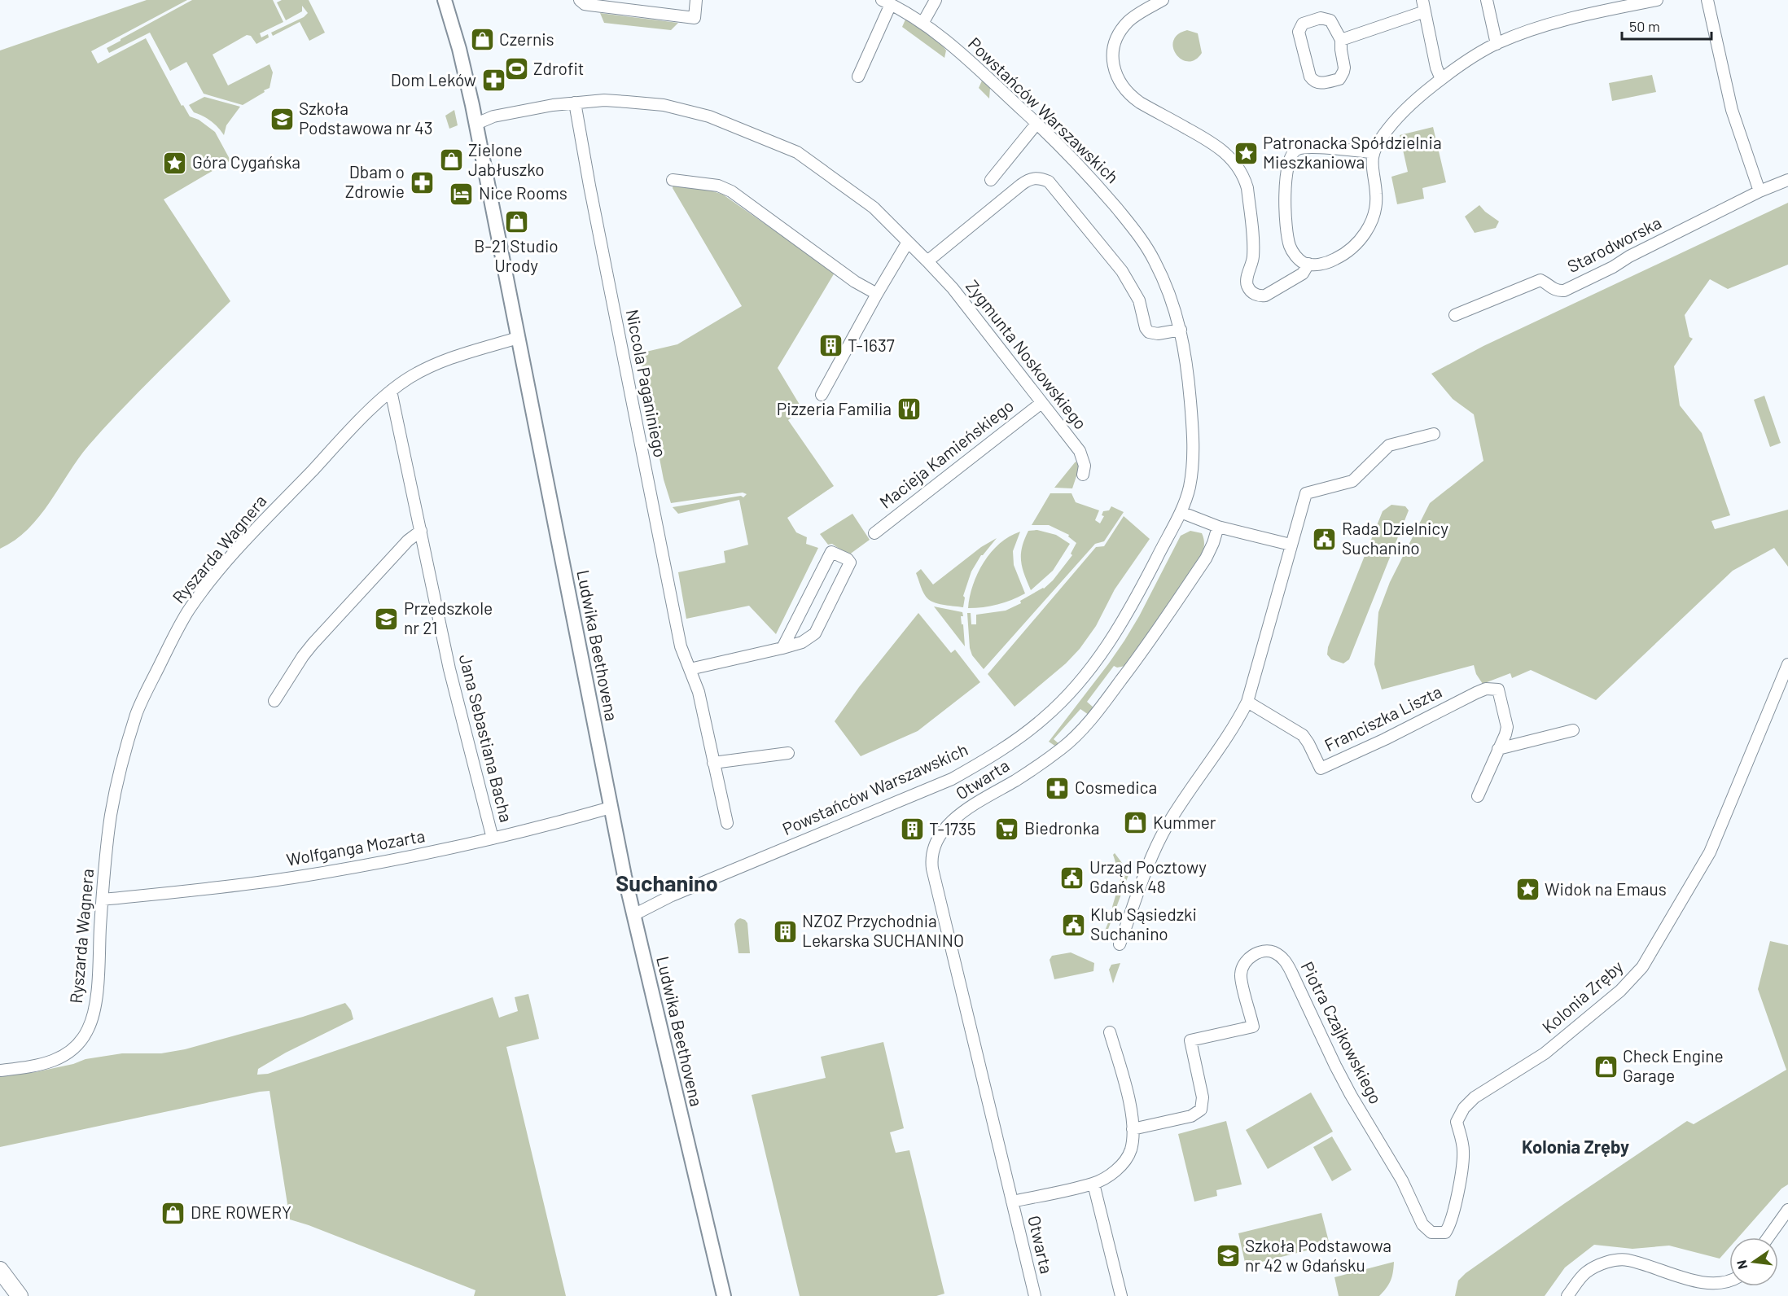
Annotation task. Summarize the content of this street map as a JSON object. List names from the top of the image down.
{
  "streets": {
    "street": [
      "Powstańców Warszawskich",
      "Starodworska",
      "Zygmunta Noskowskiego",
      "Niccola Paganiniego",
      "Macieja Kamieńskiego",
      "Ryszarda Wagnera",
      "Ludwika Beethovena",
      "Franciszka Liszta",
      "Jana Sebastiana Bacha",
      "Otwarta",
      "Wolfganga Mozarta",
      "Kolonia Zręby",
      "Piotra Czajkowskiego"
    ]
  },
  "crossings": [
    ["Powstańców Warszawskich", "Ludwika Beethovena"],
    ["Zygmunta Noskowskiego", "Niccola Paganiniego"],
    ["Zygmunta Noskowskiego", "Macieja Kamieńskiego"],
    ["Zygmunta Noskowskiego", "Ludwika Beethovena"],
    ["Ryszarda Wagnera", "Ludwika Beethovena"],
    ["Ryszarda Wagnera", "Jana Sebastiana Bacha"],
    ["Ryszarda Wagnera", "Wolfganga Mozarta"],
    ["Ludwika Beethovena", "Wolfganga Mozarta"],
    ["Jana Sebastiana Bacha", "Wolfganga Mozarta"],
    ["Kolonia Zręby", "Piotra Czajkowskiego"]
  ],
  "districts": ["Suchanino", "Kolonia Zręby"],
  "places": {
    "shop": [
      "Czernis",
      "Zielone Jabłuszko",
      "B-21 Studio Urody",
      "Kummer",
      "Check Engine Garage",
      "DRE ROWERY"
    ],
    "sports": ["Zdrofit"],
    "pharmacy": ["Dom Leków", "Dbam o Zdrowie", "Cosmedica"],
    "school or university": ["Szkoła Podstawowa nr 43", "Przedszkole nr 21", "Szkoła Podstawowa nr 42 w Gdańsku"],
    "place": ["Patronacka Spółdzielnia Mieszkaniowa", "Góra Cygańska", "Widok na Emaus"],
    "hotel": ["Nice Rooms"],
    "building": ["T-1637", "T-1735", "NZOZ Przychodnia Lekarska SUCHANINO"],
    "restaurant": ["Pizzeria Familia"],
    "public building": ["Rada Dzielnicy Suchanino", "Urząd Pocztowy Gdańsk 48", "Klub Sąsiedzki Suchanino"],
    "supermarket": ["Biedronka"]
  },
  "scale_bar": "50 m",
  "north": "left"
}
